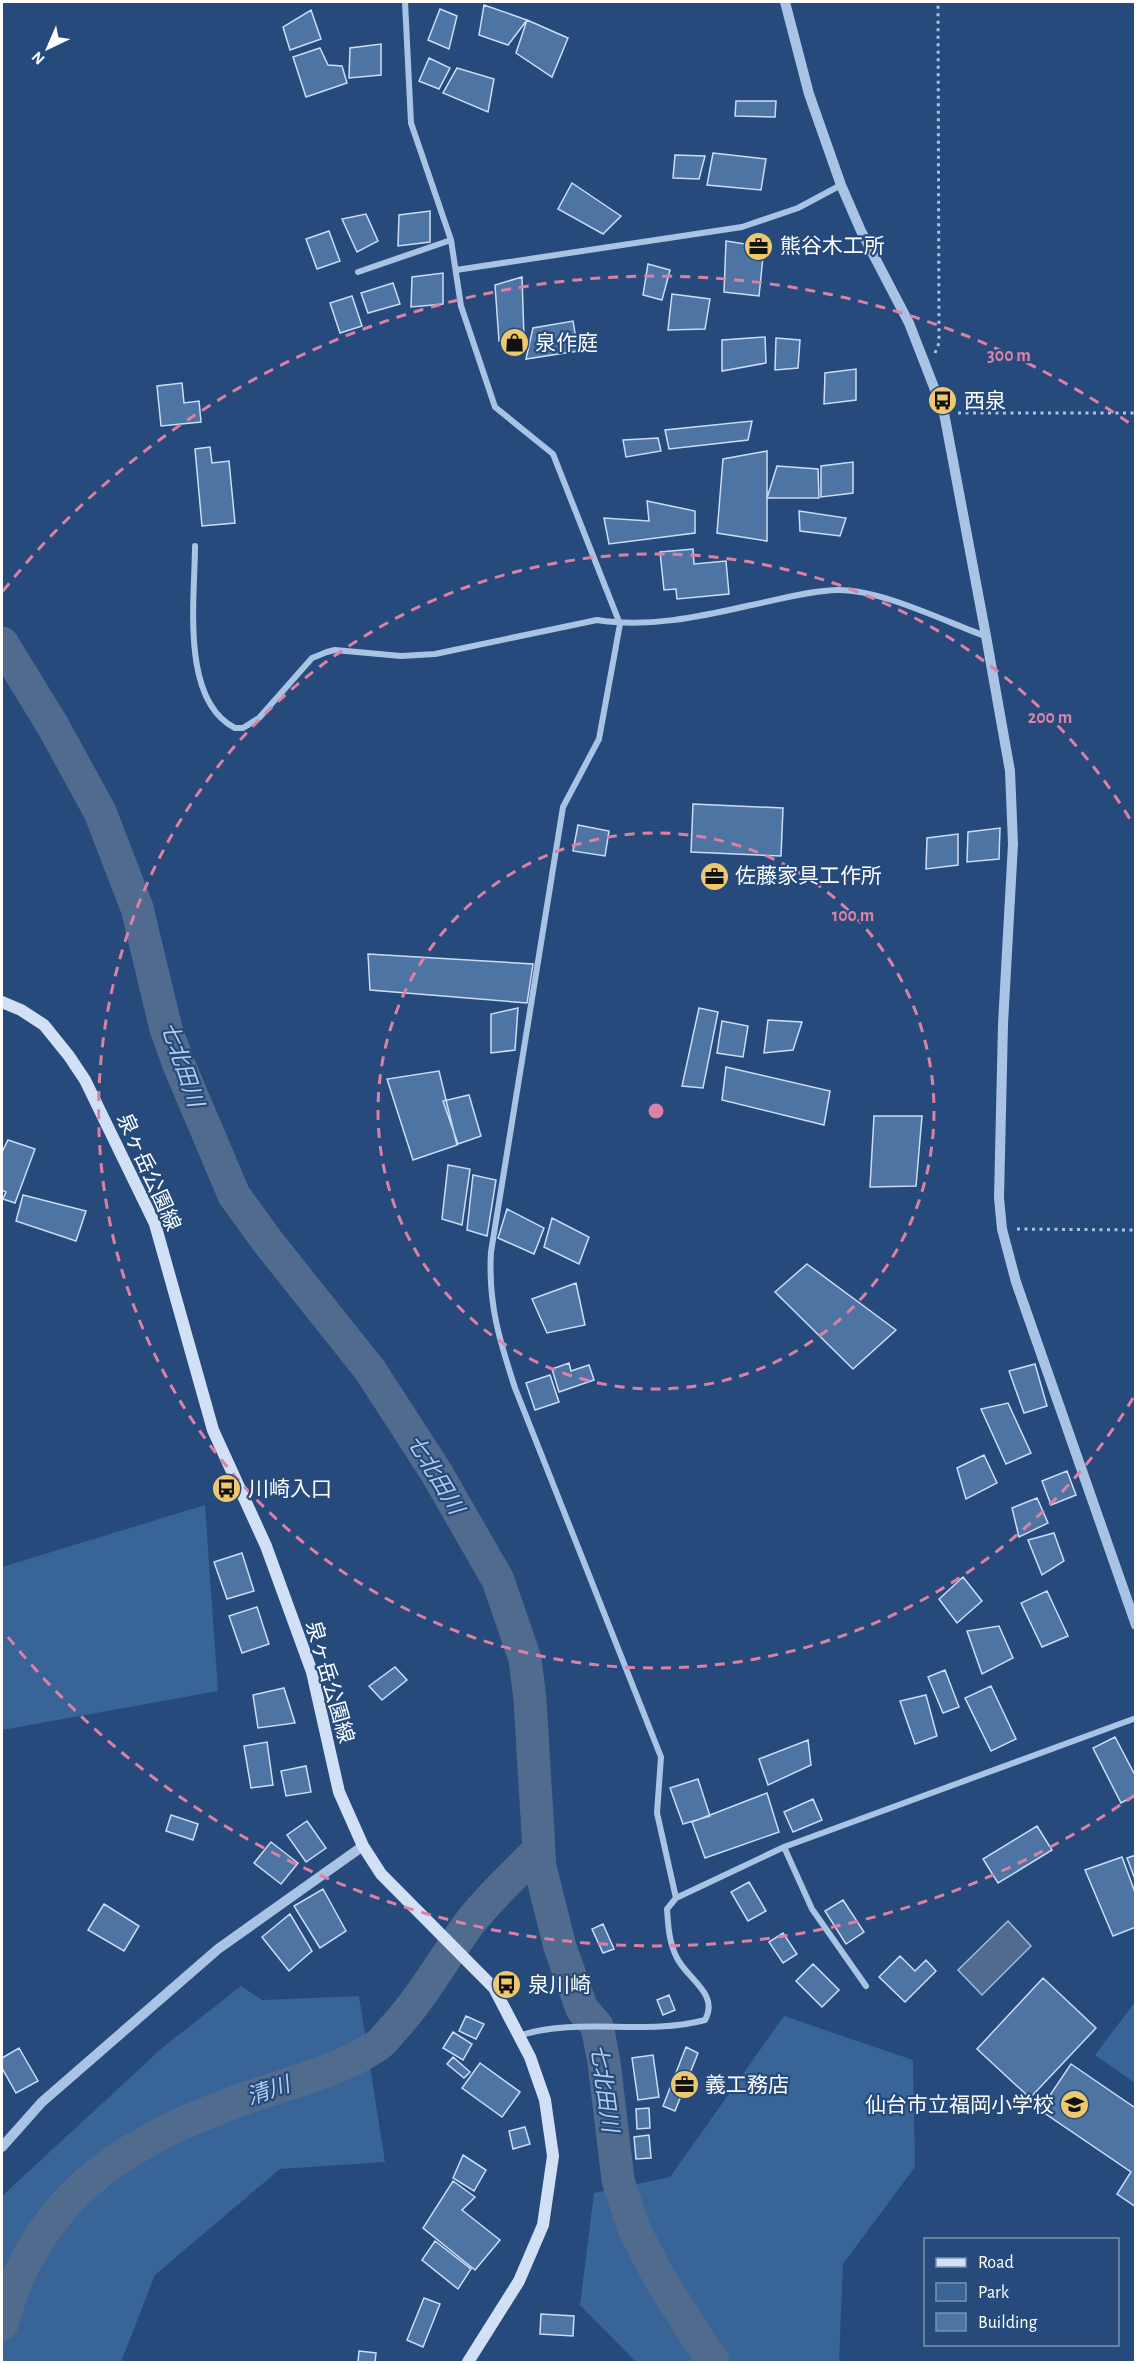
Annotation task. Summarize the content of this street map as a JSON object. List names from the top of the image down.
{
  "streets": {
    "main road": ["泉ヶ岳公園線"]
  },
  "water": ["七北田川", "清川"],
  "places": {
    "office": ["熊谷木工所", "佐藤家具工作所", "義工務店"],
    "shop": ["泉作庭"],
    "bus stop": ["西泉", "川崎入口", "泉川崎"],
    "school or university": ["仙台市立福岡小学校"]
  },
  "legend": ["Road", "Park", "Building"],
  "north": "bottom left",
  "rings": ["300 m", "200 m", "100 m"]
}
